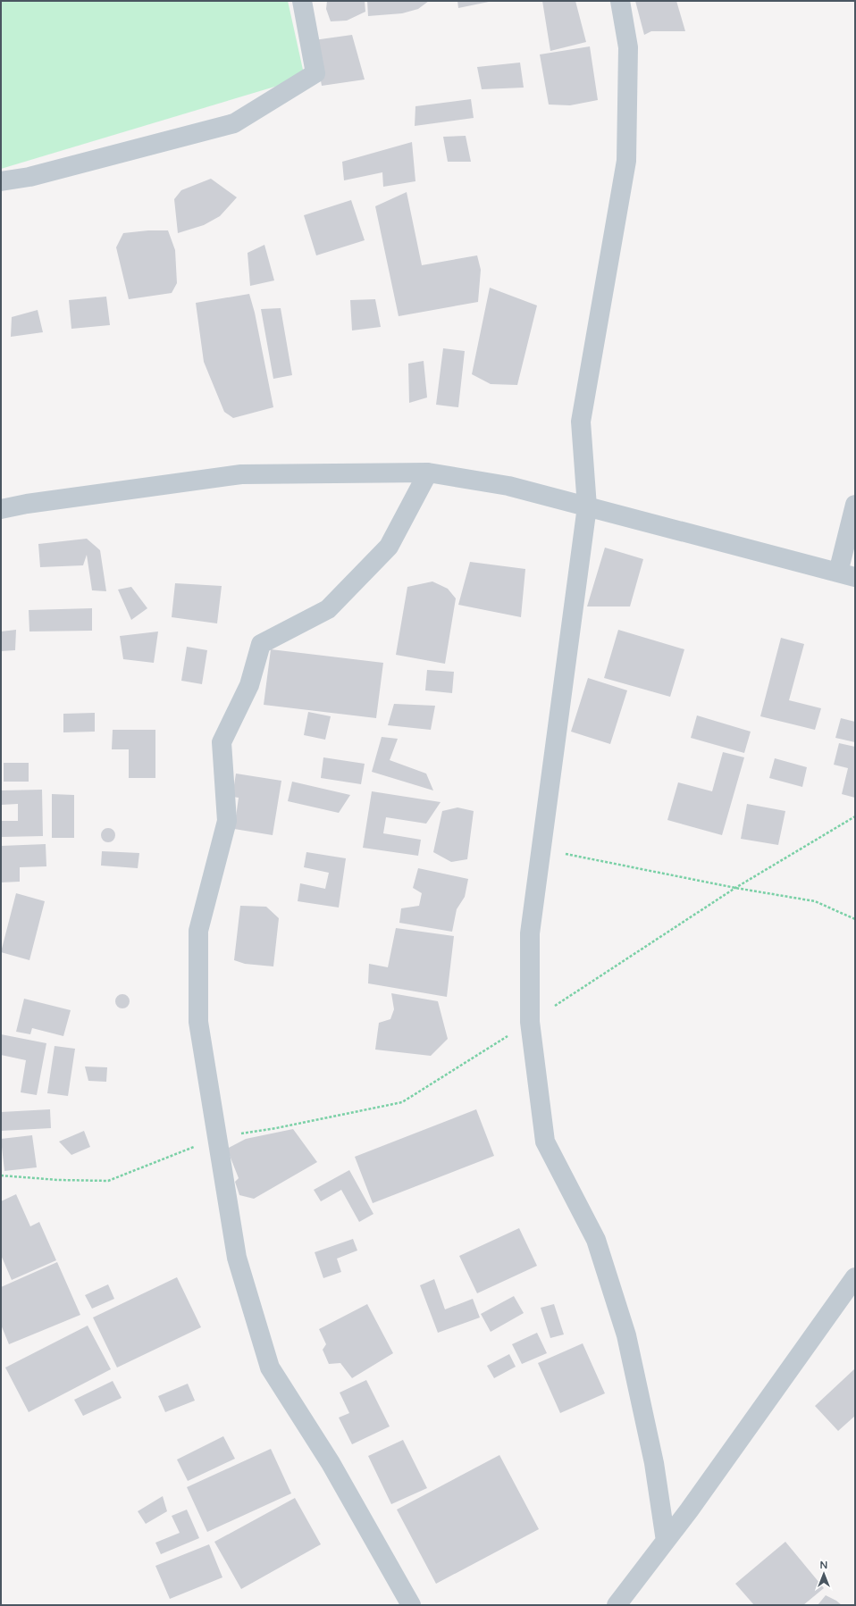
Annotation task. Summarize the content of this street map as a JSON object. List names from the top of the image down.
{
  "north": "top"
}
